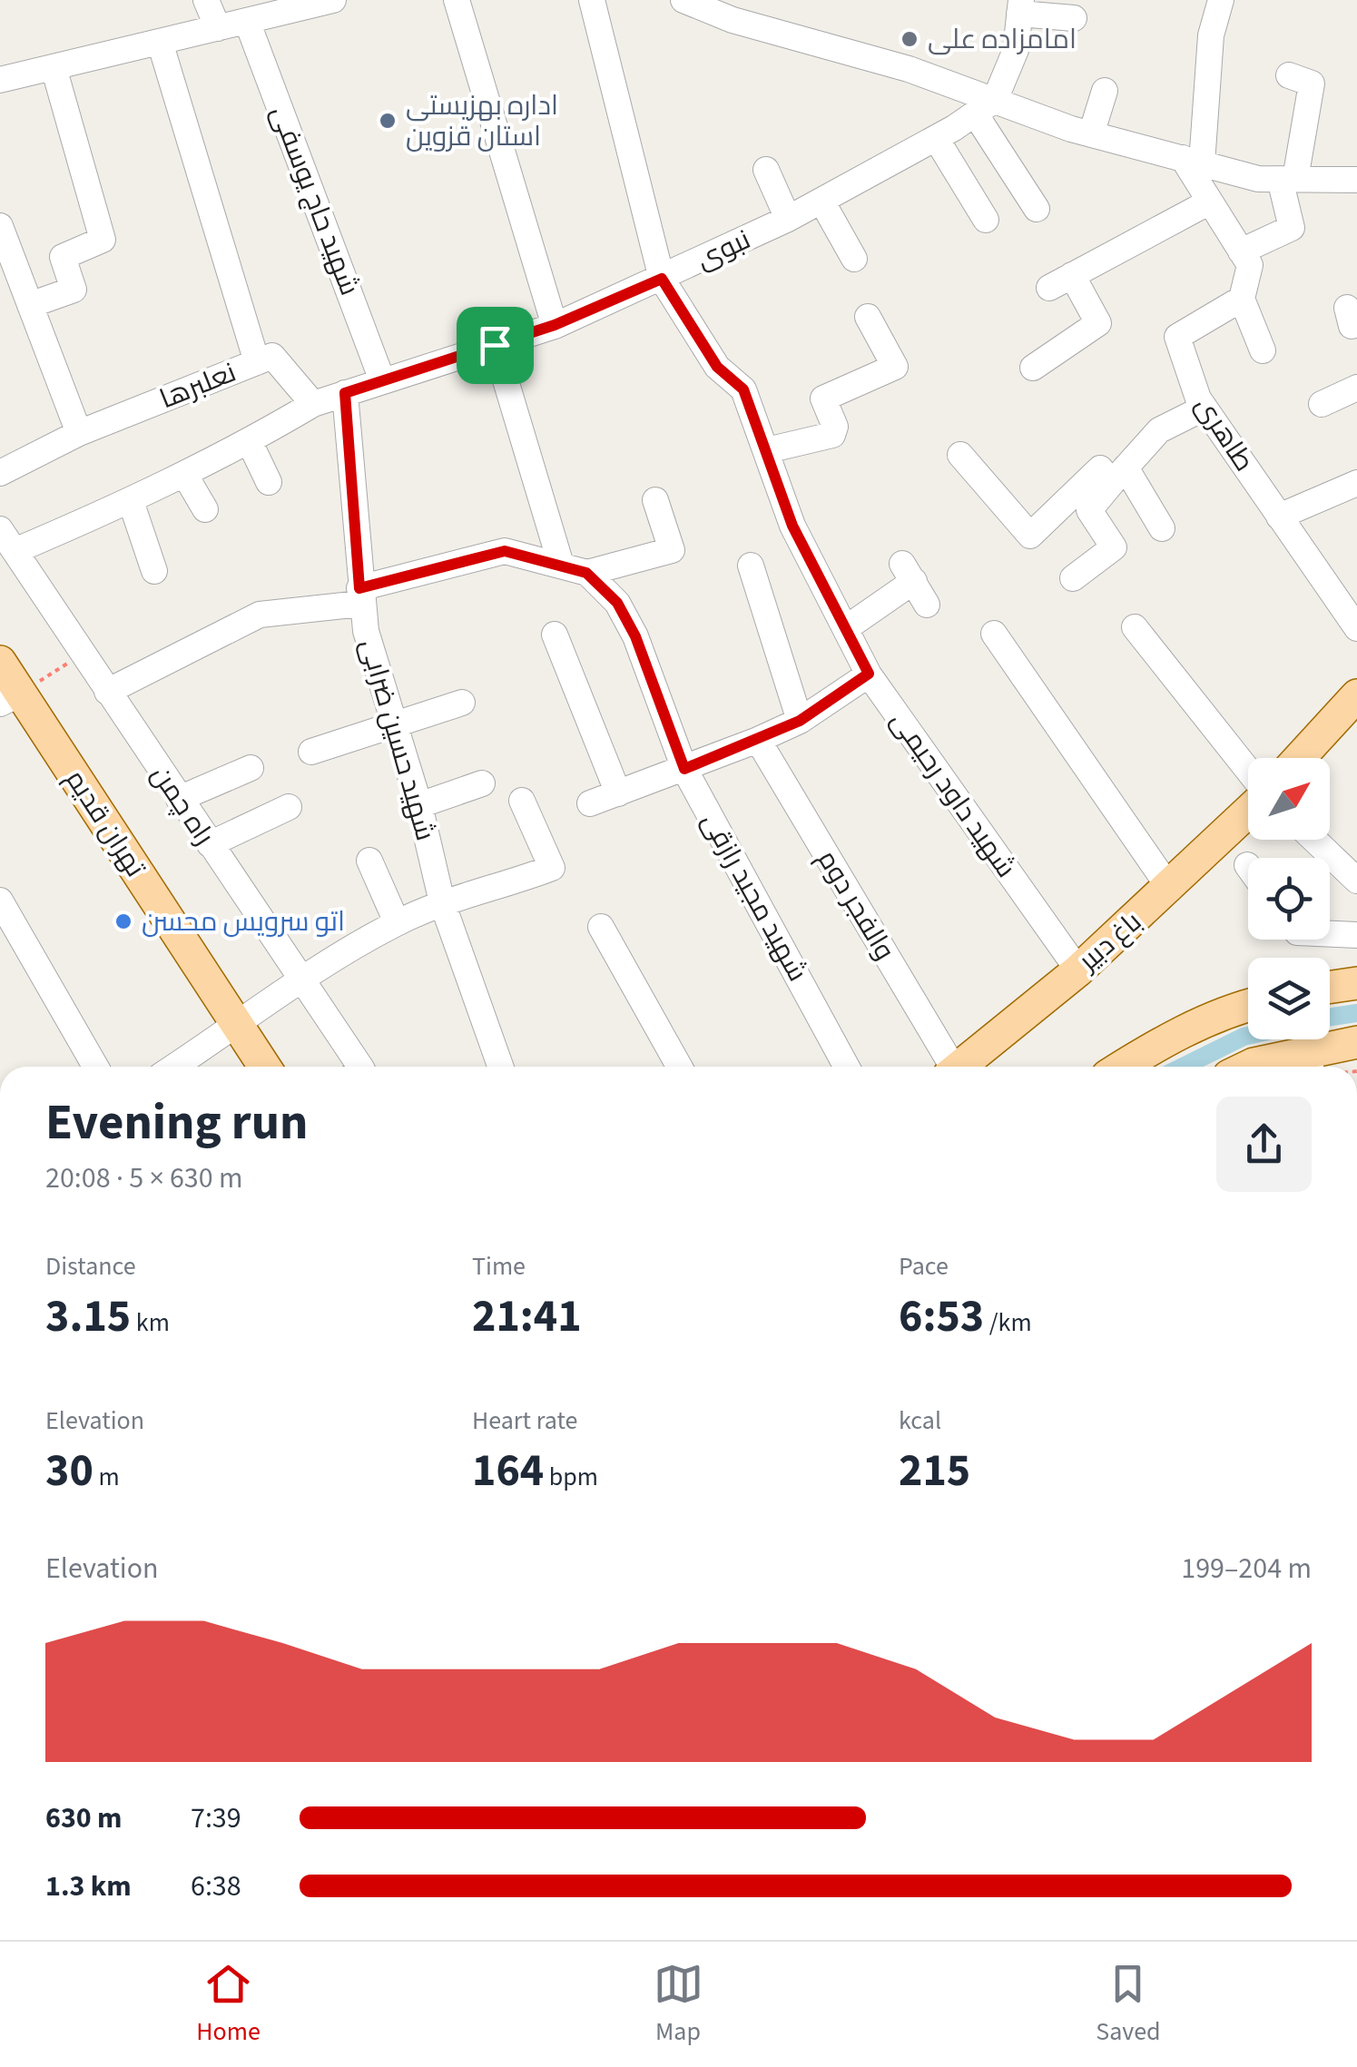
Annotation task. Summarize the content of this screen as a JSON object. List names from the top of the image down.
{
  "streets": {
    "main road": ["تهران قدیم", "باغ دبیر"],
    "street": [
      "شهید حاج یوسفی",
      "نبوی",
      "نعلبرها",
      "طاهری",
      "شهید حسین ضرابی",
      "شهید داود رحیمی",
      "راه چمن",
      "شهید مجید رازقی",
      "والفجر دوم"
    ]
  },
  "crossings": [
    ["شهید حاج یوسفی", "نبوی"],
    ["نبوی", "شهید داود رحیمی"],
    ["شهید داود رحیمی", "باغ دبیر"]
  ],
  "places": ["امامزاده علی", "اداره بهزیستی استان قزوین", "اتو سرویس محسن"],
  "north": "top right",
  "page": {
    "heading": ["Evening run", "20:08 · 5 × 630 m"],
    "stats": [
      ["Distance", "3.15 km"],
      ["Time", "21:41"],
      ["Pace", "6:53 /km"],
      ["Elevation", "30 m"],
      ["Heart rate", "164 bpm"],
      ["kcal", "215"]
    ],
    "chart": ["Elevation", "199–204 m"],
    "list": [
      {
        "name": "630 m",
        "note": "7:39"
      },
      {
        "name": "1.3 km",
        "note": "6:38"
      }
    ],
    "tabs": ["Home", "Map", "Saved"]
  }
}
